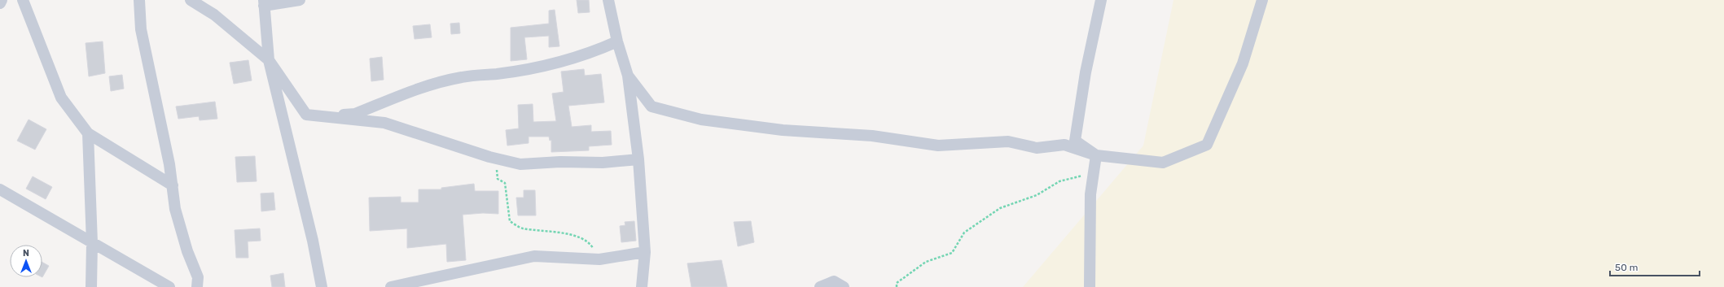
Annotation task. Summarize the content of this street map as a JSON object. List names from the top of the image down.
{
  "scale_bar": "50 m",
  "north": "top"
}
